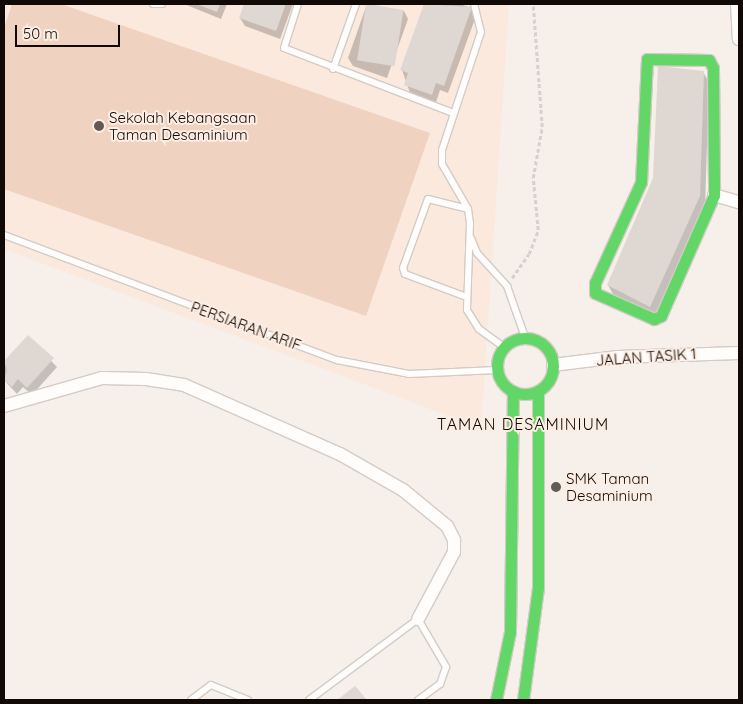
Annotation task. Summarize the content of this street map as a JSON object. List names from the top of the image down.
{
  "streets": {
    "street": ["JALAN TASIK 1"],
    "lane": ["PERSIARAN ARIF"]
  },
  "crossings": [
    ["PERSIARAN ARIF", "JALAN TASIK 1"]
  ],
  "districts": ["TAMAN DESAMINIUM"],
  "places": ["Sekolah Kebangsaan Taman Desaminium", "SMK Taman Desaminium"],
  "scale_bar": "50 m"
}
